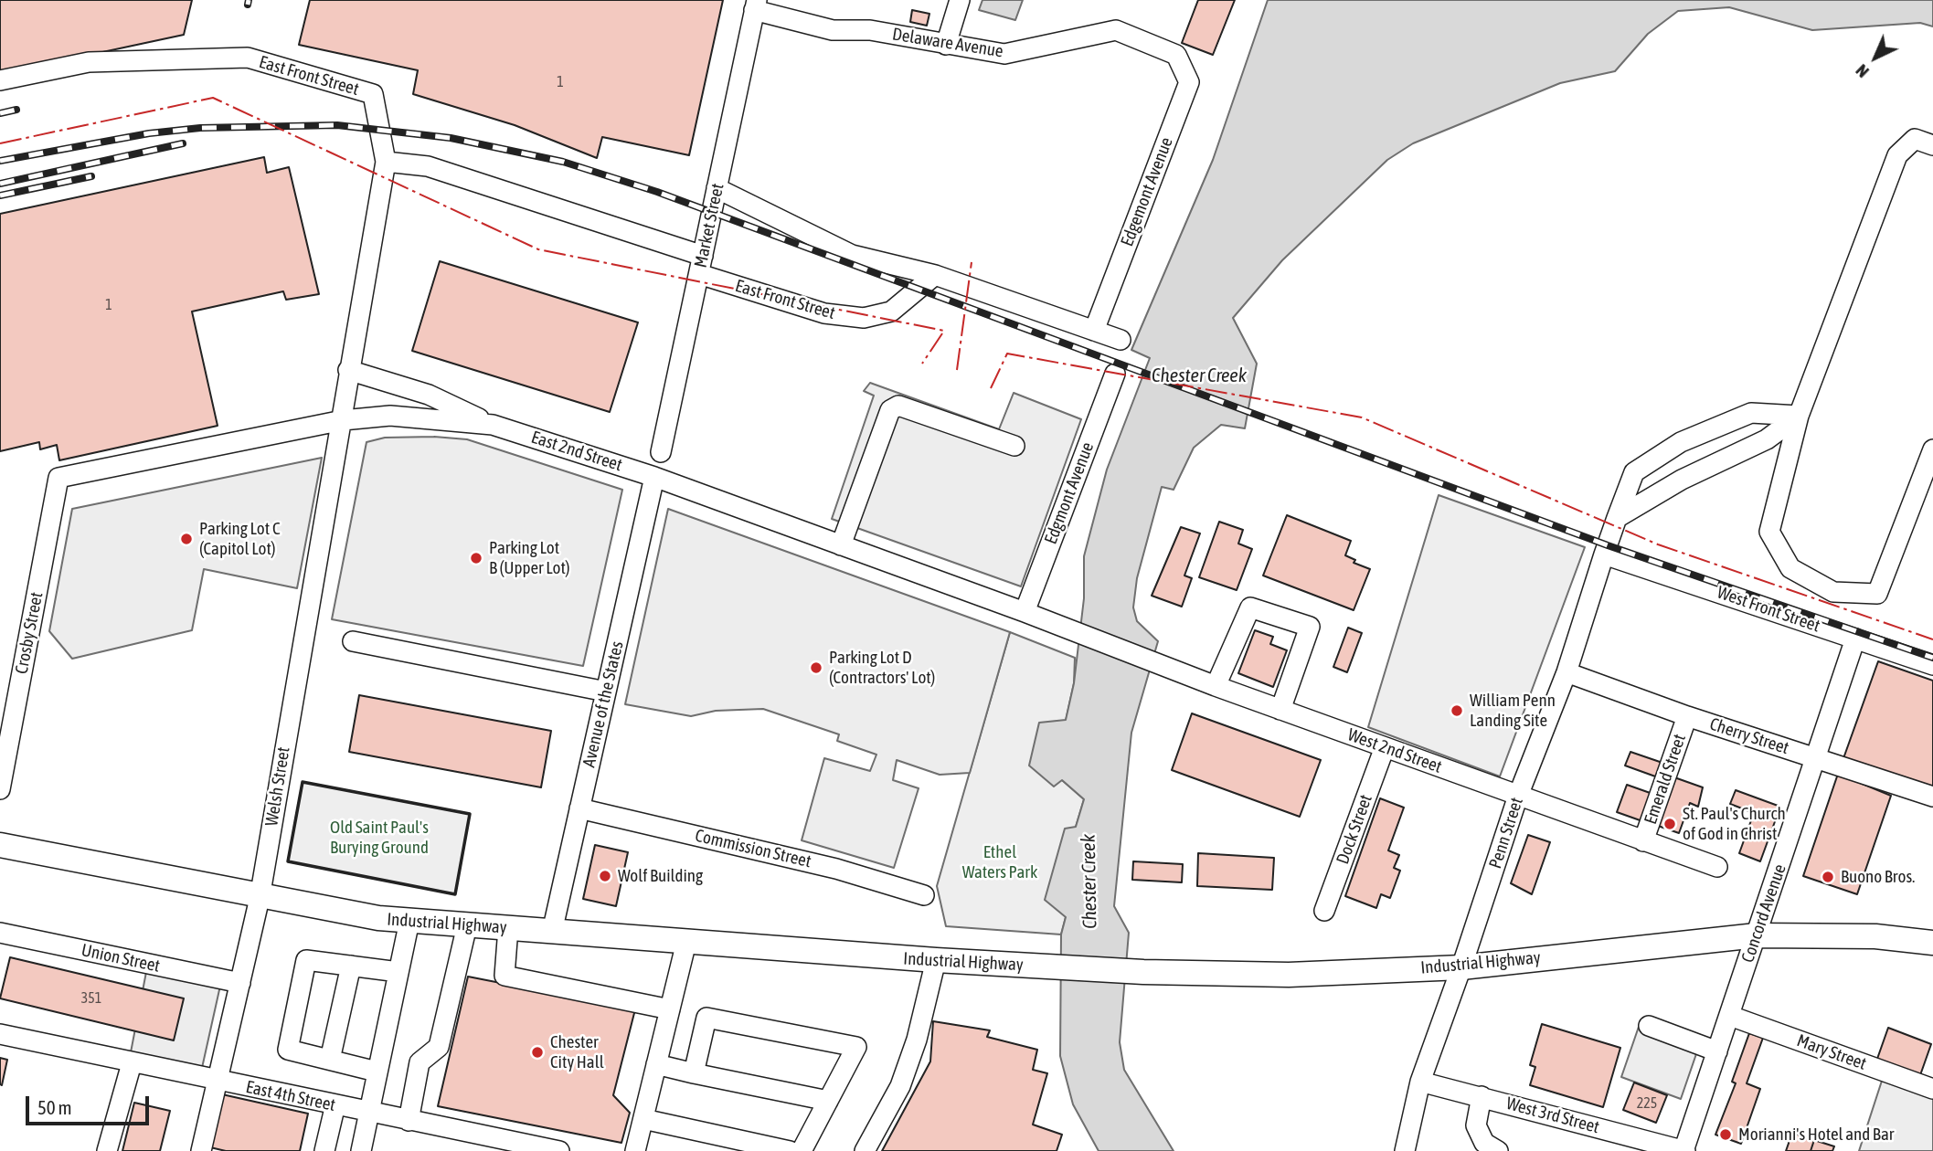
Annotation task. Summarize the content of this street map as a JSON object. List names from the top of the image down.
{
  "streets": {
    "main road": ["Industrial Highway"],
    "street": [
      "Delaware Avenue",
      "East Front Street",
      "Edgemont Avenue",
      "Market Street",
      "East 2nd Street",
      "Edgmont Avenue",
      "West Front Street",
      "Crosby Street",
      "Avenue of the States",
      "Cherry Street",
      "West 2nd Street",
      "Emerald Street",
      "Welsh Street",
      "Dock Street",
      "Penn Street",
      "Commission Street",
      "Concord Avenue",
      "Union Street",
      "Mary Street",
      "East 4th Street",
      "West 3rd Street"
    ]
  },
  "crossings": [
    ["Delaware Avenue", "Edgemont Avenue"],
    ["Delaware Avenue", "Market Street"],
    ["East Front Street", "Market Street"],
    ["East Front Street", "Welsh Street"],
    ["East 2nd Street", "Edgmont Avenue"],
    ["East 2nd Street", "Crosby Street"],
    ["East 2nd Street", "Avenue of the States"],
    ["East 2nd Street", "West 2nd Street"],
    ["East 2nd Street", "Welsh Street"],
    ["West Front Street", "Penn Street"],
    ["West Front Street", "Concord Avenue"],
    ["Avenue of the States", "Commission Street"],
    ["Avenue of the States", "Industrial Highway"],
    ["Cherry Street", "Emerald Street"],
    ["Cherry Street", "Penn Street"],
    ["Cherry Street", "Concord Avenue"],
    ["West 2nd Street", "Emerald Street"],
    ["West 2nd Street", "Dock Street"],
    ["West 2nd Street", "Penn Street"],
    ["Welsh Street", "Industrial Highway"],
    ["Welsh Street", "Union Street"],
    ["Welsh Street", "East 4th Street"],
    ["Penn Street", "Industrial Highway"],
    ["Penn Street", "West 3rd Street"],
    ["Concord Avenue", "Industrial Highway"],
    ["Concord Avenue", "Mary Street"],
    ["Concord Avenue", "West 3rd Street"]
  ],
  "water": ["Chester Creek"],
  "parks": ["Old Saint Paul's Burying Ground", "Ethel Waters Park"],
  "places": [
    "Parking Lot C (Capitol Lot)",
    "Parking Lot B (Upper Lot)",
    "Parking Lot D (Contractors' Lot)",
    "William Penn Landing Site",
    "St. Paul's Church of God in Christ",
    "Wolf Building",
    "Buono Bros.",
    "Chester City Hall",
    "Morianni's Hotel and Bar"
  ],
  "house_numbers": [
    "1",
    "1",
    "351",
    "225"
  ],
  "scale_bar": "50 m",
  "north": "bottom left"
}
